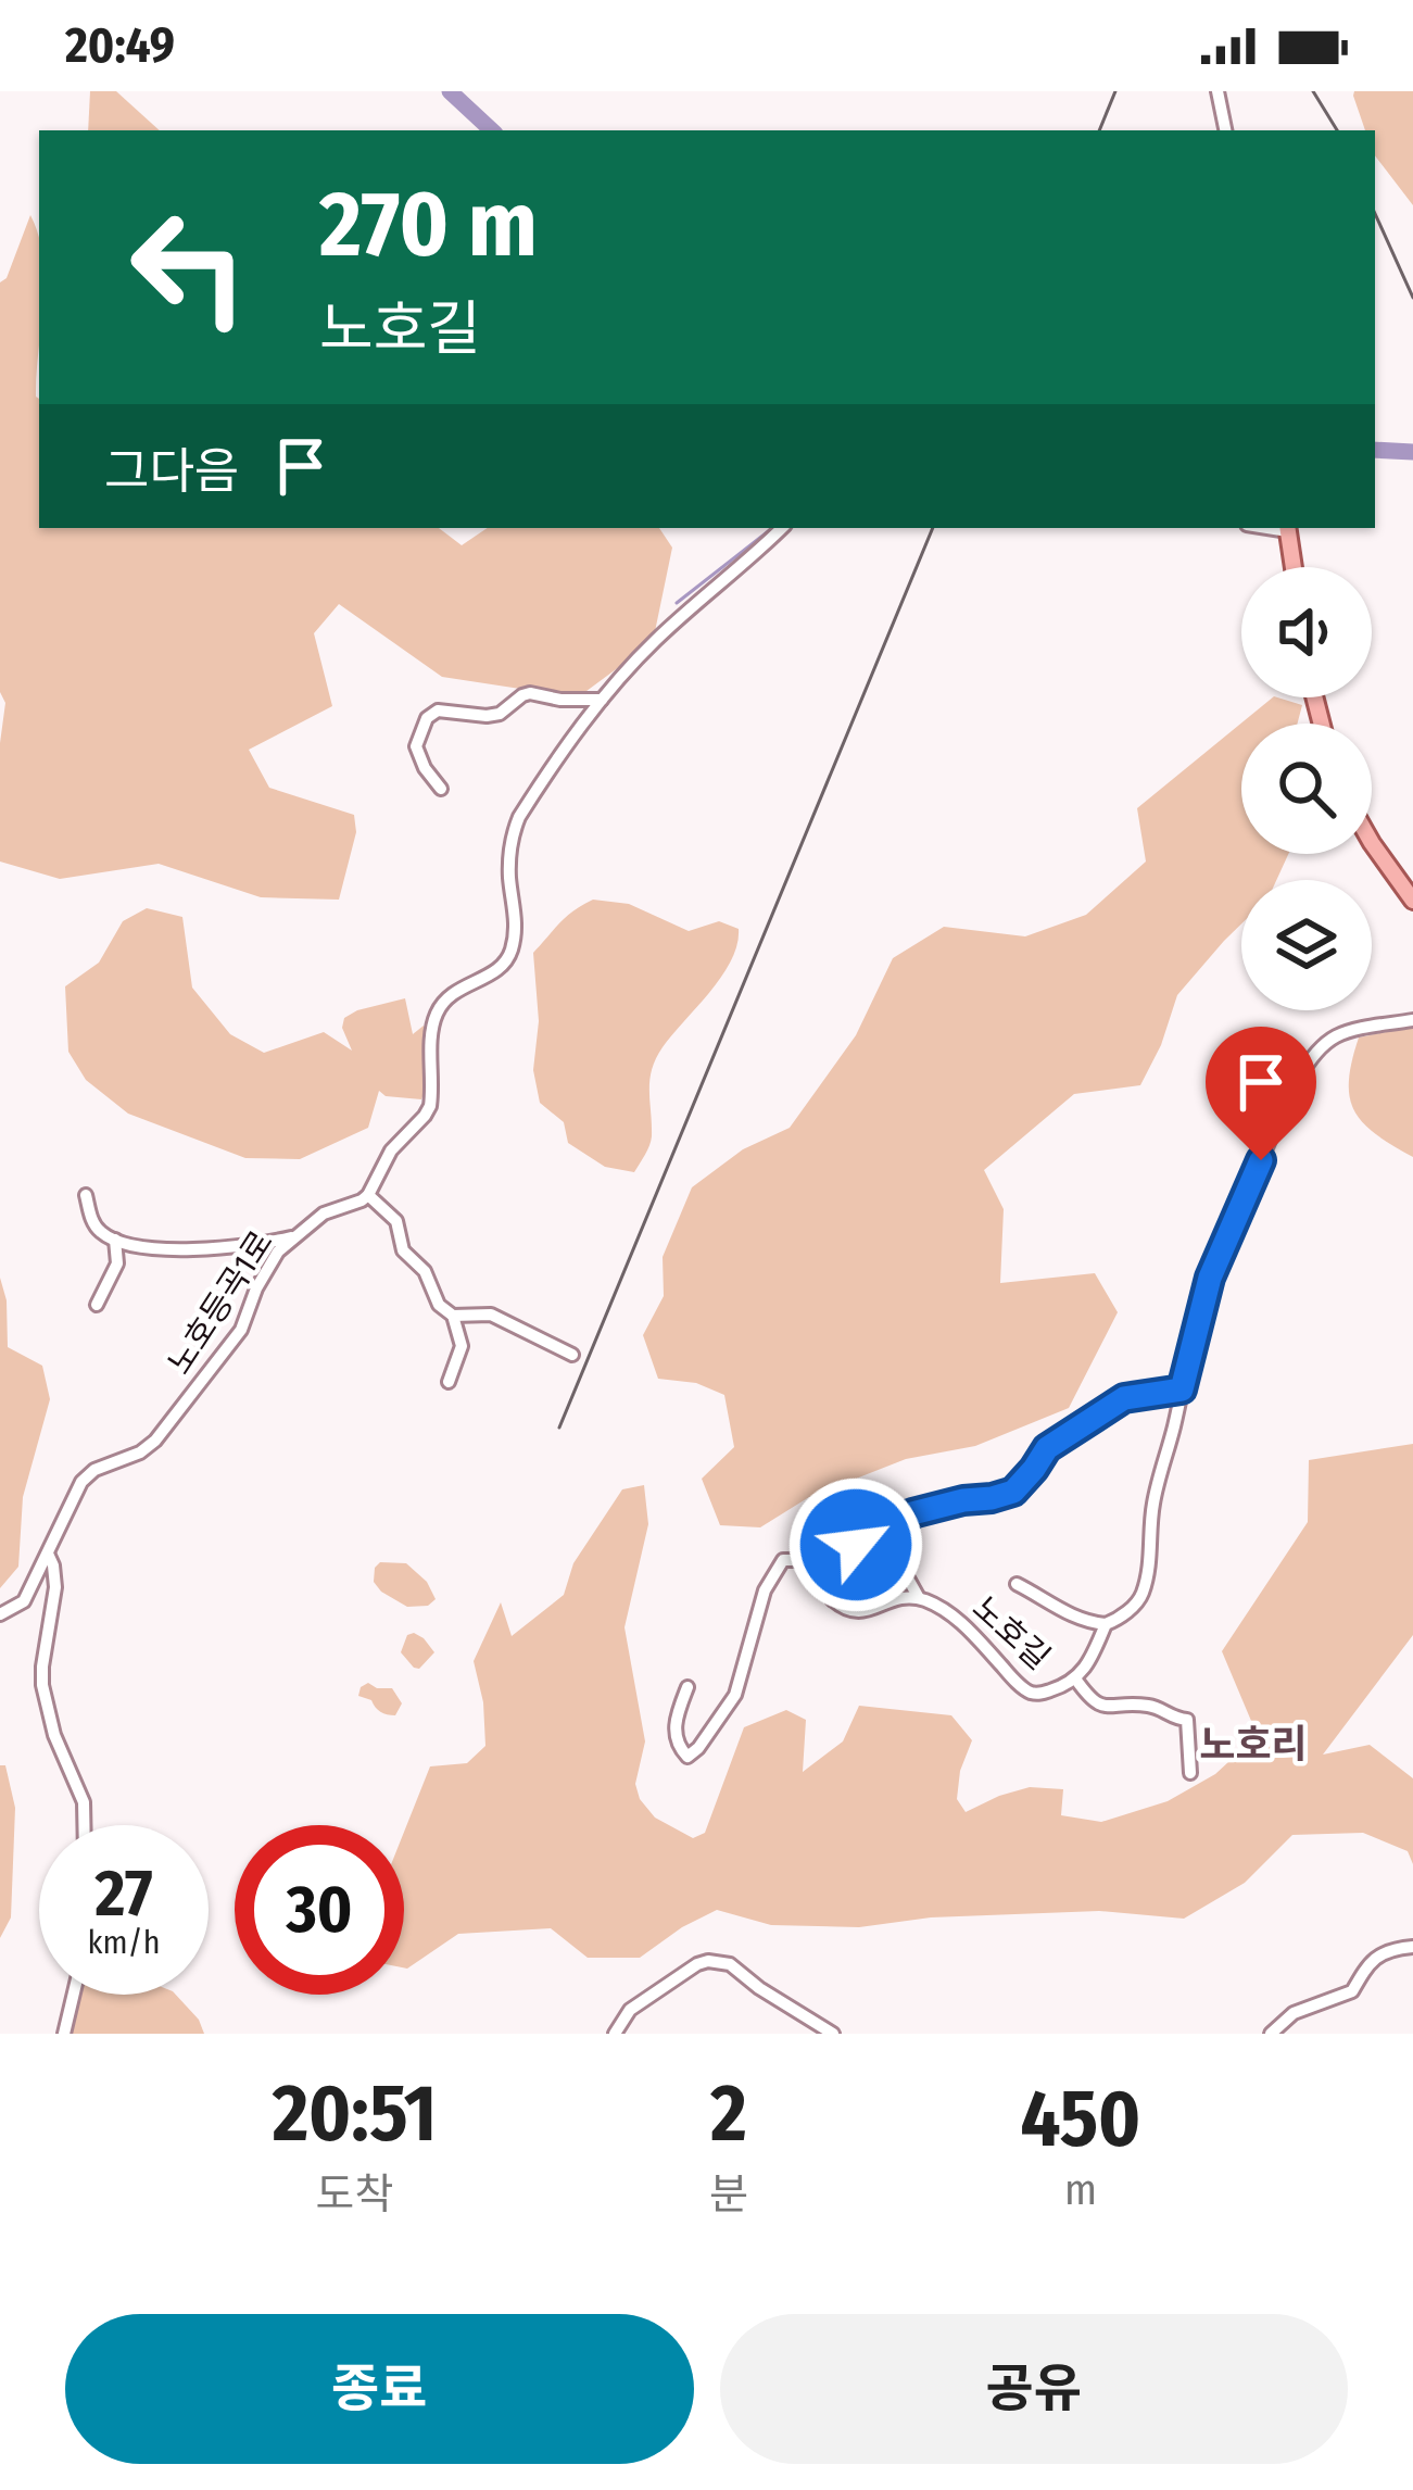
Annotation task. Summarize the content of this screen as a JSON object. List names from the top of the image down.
{
  "streets": {
    "street": ["노호등곡1로", "노호길"]
  },
  "districts": ["노호리"],
  "page": {
    "status": "20:49",
    "turn": ["270 m", "노호길"],
    "then": "그다음",
    "speed": "27 km/h",
    "limit": "30",
    "eta": [
      "20:51",
      "도착",
      "2",
      "분",
      "450",
      "m"
    ],
    "buttons": ["종료", "공유"]
  }
}
